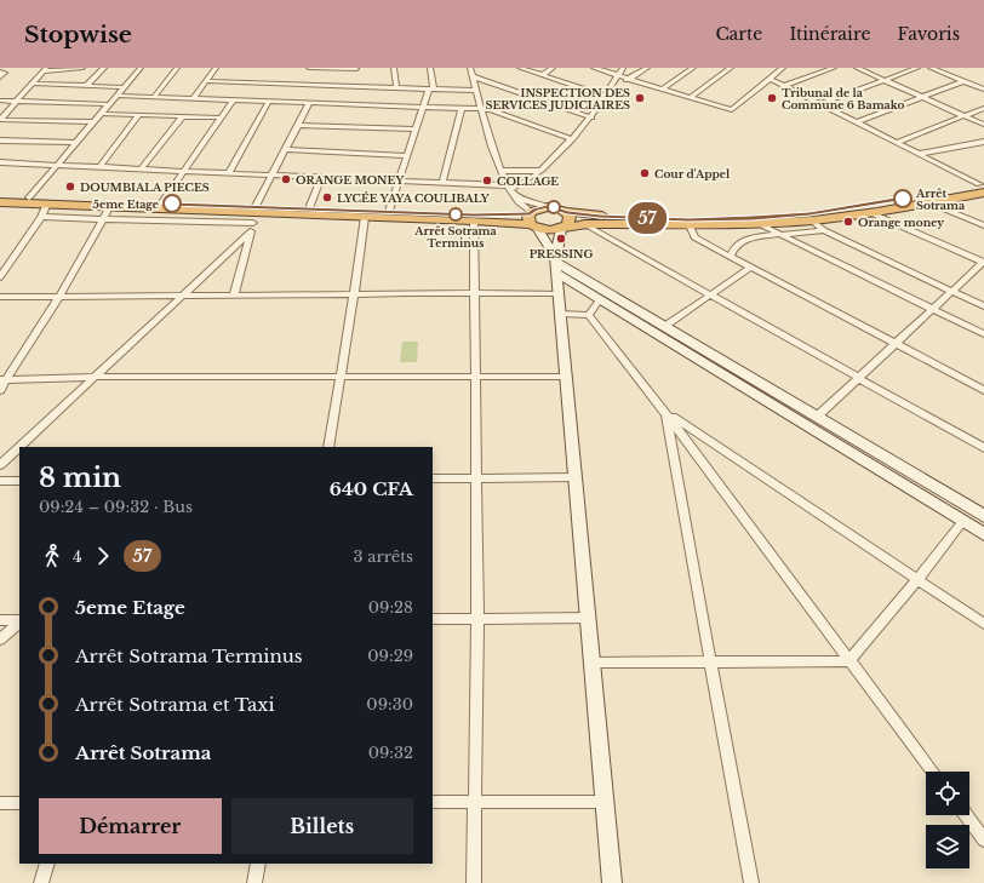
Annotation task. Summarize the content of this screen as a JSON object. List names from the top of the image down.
{
  "places": [
    "INSPECTION DES SERVICES JUDICIAIRES",
    "Tribunal de la Commune 6 Bamako",
    "Cour d'Appel",
    "ORANGE MONEY",
    "COLLAGE",
    "DOUMBIALA PIECES",
    "LYCÉE YAYA COULIBALY",
    "Arrêt Sotrama",
    "5eme Etage",
    "Arrêt Sotrama Terminus",
    "Orange money",
    "PRESSING"
  ],
  "lines": ["bus line 57"],
  "page": {
    "header": "Stopwise",
    "nav": ["Carte", "Itinéraire", "Favoris"],
    "on_map": "57",
    "heading": ["8 min", "09:24 – 09:32 · Bus", "640 CFA"],
    "legs": ["4", "57", "3 arrêts"],
    "list": [
      {
        "name": "5eme Etage",
        "value": "09:28"
      },
      {
        "name": "Arrêt Sotrama Terminus",
        "value": "09:29"
      },
      {
        "name": "Arrêt Sotrama et Taxi",
        "value": "09:30"
      },
      {
        "name": "Arrêt Sotrama",
        "value": "09:32"
      }
    ],
    "buttons": ["Démarrer", "Billets"]
  }
}
